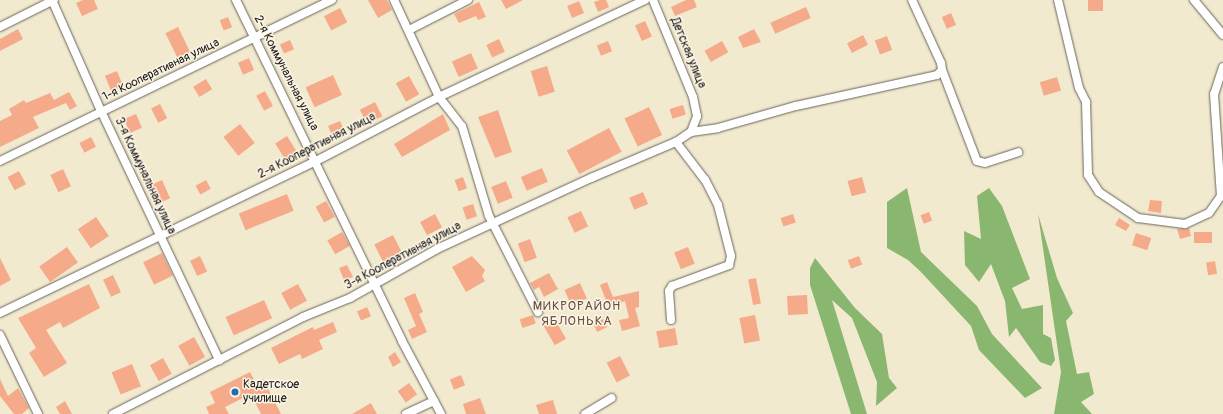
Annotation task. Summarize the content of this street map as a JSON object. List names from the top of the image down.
{
  "streets": {
    "street": [
      "Детская улица",
      "1-я Кооперативная улица",
      "2-я Коммунальная улица",
      "2-я Кооперативная улица",
      "3-я Коммунальная улица",
      "3-я Кооперативная улица"
    ]
  },
  "crossings": [
    ["Детская улица", "3-я Кооперативная улица"],
    ["1-я Кооперативная улица", "2-я Коммунальная улица"],
    ["1-я Кооперативная улица", "3-я Коммунальная улица"],
    ["2-я Коммунальная улица", "2-я Кооперативная улица"],
    ["2-я Коммунальная улица", "3-я Кооперативная улица"],
    ["2-я Кооперативная улица", "3-я Коммунальная улица"],
    ["3-я Коммунальная улица", "3-я Кооперативная улица"]
  ],
  "districts": ["МИКРОРАЙОН ЯБЛОНЬКА"],
  "places": ["Кадетское училище"]
}
